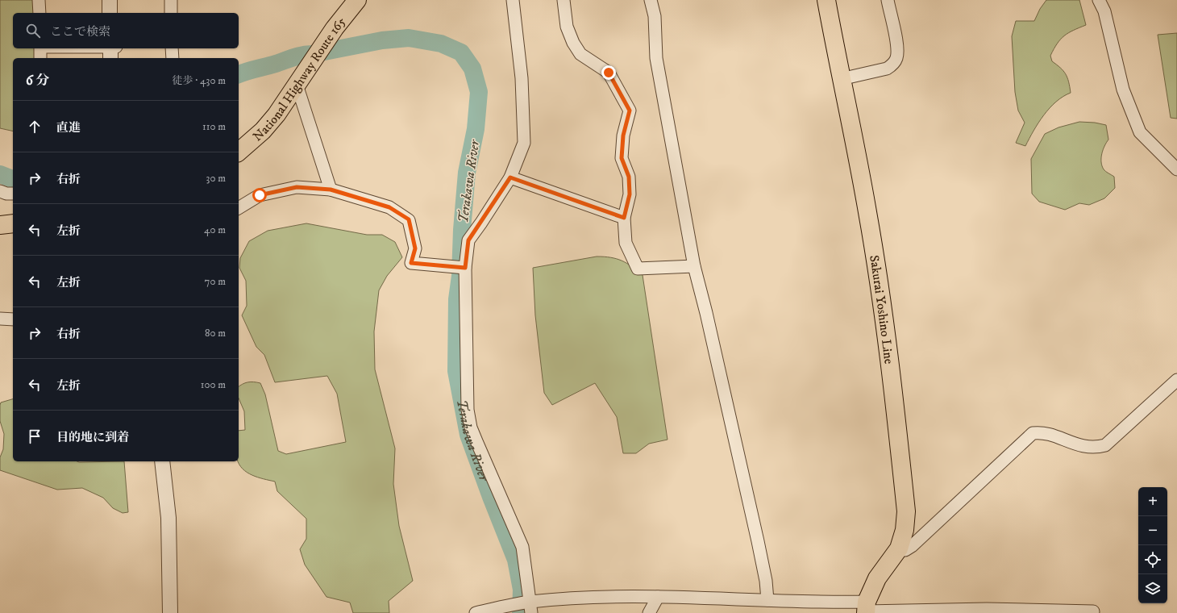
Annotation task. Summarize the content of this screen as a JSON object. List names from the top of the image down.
{
  "streets": {
    "main road": ["National Highway Route 165", "Sakurai Yoshino Line"]
  },
  "water": ["Terakawa River"],
  "page": {
    "search": "ここで検索",
    "heading": ["6 分", "徒歩 · 430 m"],
    "list": [
      ["直進", "110 m"],
      ["右折", "30 m"],
      ["左折", "40 m"],
      ["左折", "70 m"],
      ["右折", "80 m"],
      ["左折", "100 m"],
      "目的地に到着"
    ],
    "map_buttons": ["+", "−"]
  }
}
